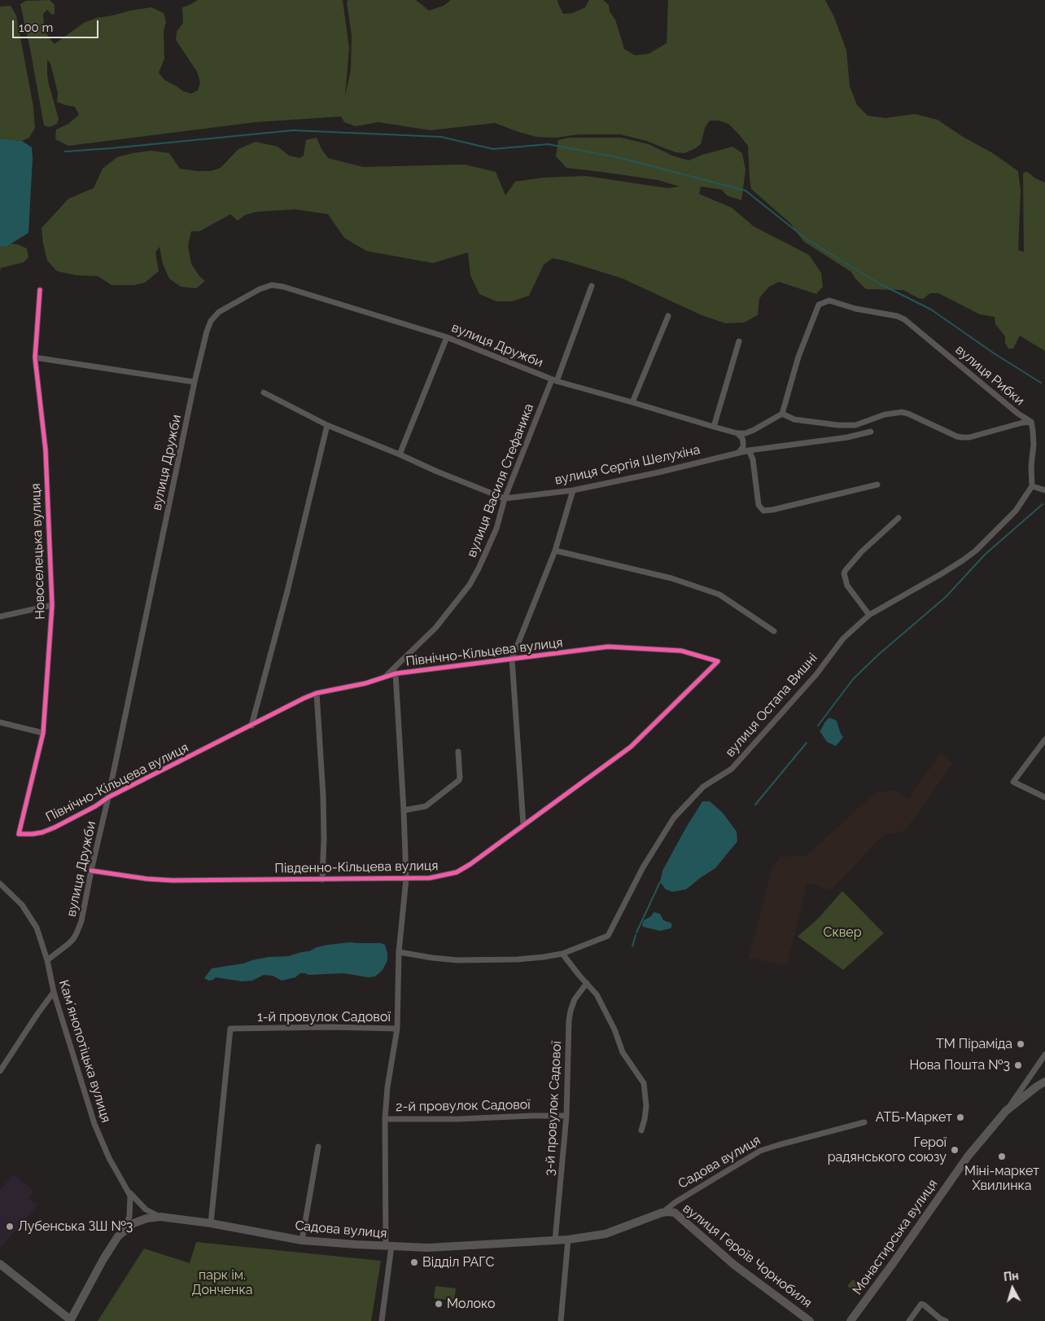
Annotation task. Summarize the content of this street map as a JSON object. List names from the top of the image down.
{
  "streets": {
    "main road": ["Садова вулиця", "Монастирська вулиця", "вулиця Героїв Чорнобиля"],
    "street": [
      "вулиця Дружби",
      "вулиця Рибки",
      "вулиця Сергія Шелухіна",
      "вулиця Василя Стефаника",
      "Новоселецька вулиця",
      "Північно-Кільцева вулиця",
      "вулиця Остапа Вишні",
      "Південно-Кільцева вулиця",
      "1-й провулок Садової",
      "Камʼянопотіцька вулиця",
      "2-й провулок Садової",
      "3-й провулок Садової"
    ]
  },
  "crossings": [
    ["вулиця Дружби", "вулиця Василя Стефаника"],
    ["вулиця Дружби", "Північно-Кільцева вулиця"],
    ["вулиця Дружби", "Південно-Кільцева вулиця"],
    ["вулиця Дружби", "Камʼянопотіцька вулиця"],
    ["вулиця Сергія Шелухіна", "вулиця Василя Стефаника"],
    ["вулиця Василя Стефаника", "Північно-Кільцева вулиця"],
    ["Новоселецька вулиця", "Північно-Кільцева вулиця"],
    ["Північно-Кільцева вулиця", "Південно-Кільцева вулиця"],
    ["1-й провулок Садової", "2-й провулок Садової"],
    ["1-й провулок Садової", "Садова вулиця"],
    ["Камʼянопотіцька вулиця", "Садова вулиця"],
    ["2-й провулок Садової", "3-й провулок Садової"],
    ["3-й провулок Садової", "Садова вулиця"],
    ["Садова вулиця", "вулиця Героїв Чорнобиля"]
  ],
  "parks": ["Сквер", "парк ім. Донченка"],
  "places": [
    "ТМ Піраміда",
    "Нова Пошта №3",
    "АТБ-Маркет",
    "Герої радянського союзу",
    "Міні-маркет Хвилинка",
    "Лубенська ЗШ №3",
    "Відділ РАГС",
    "Молоко"
  ],
  "scale_bar": "100 m",
  "north": "top"
}
